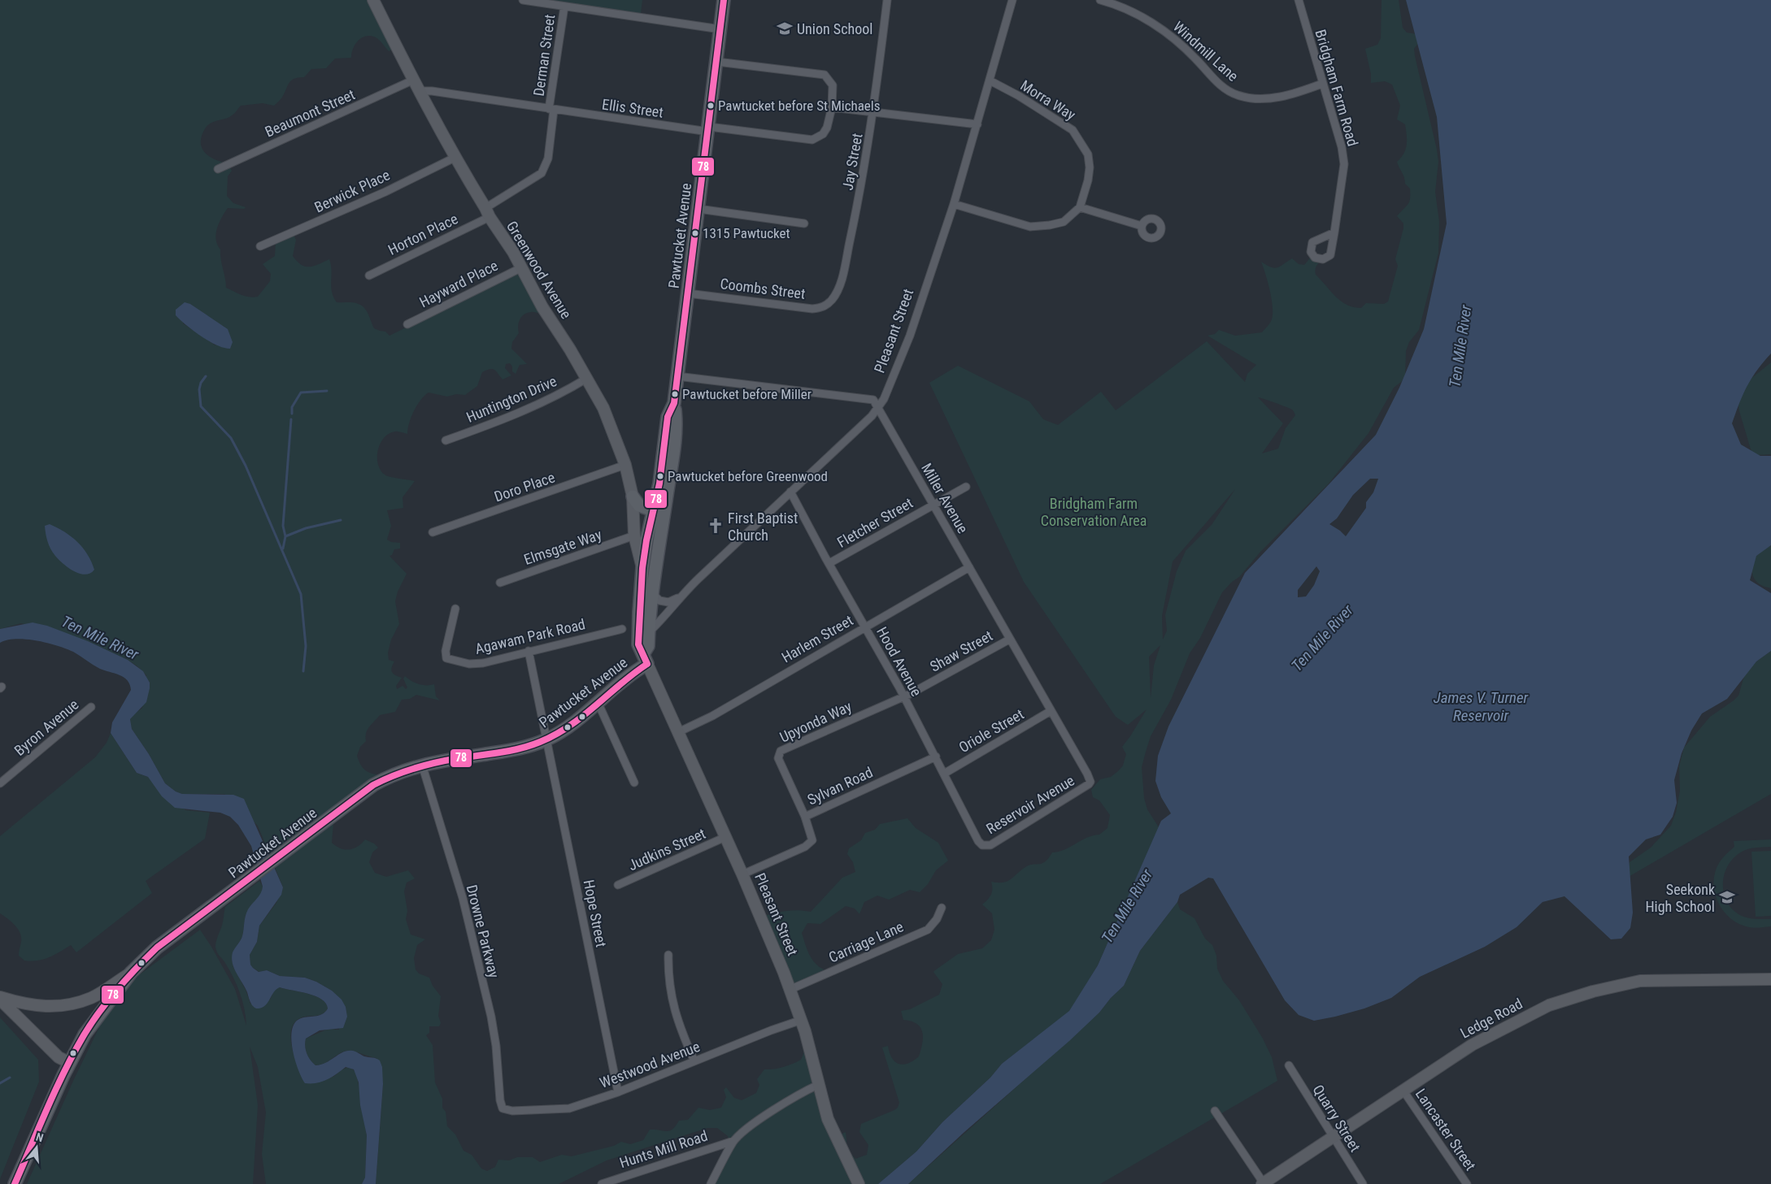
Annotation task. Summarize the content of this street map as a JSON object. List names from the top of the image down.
{
  "streets": {
    "main road": ["Pawtucket Avenue"],
    "street": [
      "Windmill Lane",
      "Derman Street",
      "Bridgham Farm Road",
      "Morra Way",
      "Ellis Street",
      "Beaumont Street",
      "Jay Street",
      "Berwick Place",
      "Horton Place",
      "Greenwood Avenue",
      "Hayward Place",
      "Coombs Street",
      "Pleasant Street",
      "Huntington Drive",
      "Doro Place",
      "Miller Avenue",
      "Fletcher Street",
      "Elmsgate Way",
      "Agawam Park Road",
      "Harlem Street",
      "Shaw Street",
      "Hood Avenue",
      "Upyonda Way",
      "Byron Avenue",
      "Oriole Street",
      "Sylvan Road",
      "Reservoir Avenue",
      "Judkins Street",
      "Hope Street",
      "Drowne Parkway",
      "Carriage Lane",
      "Ledge Road",
      "Westwood Avenue",
      "Quarry Street",
      "Lancaster Street",
      "Hunts Mill Road"
    ]
  },
  "crossings": [
    ["Windmill Lane", "Bridgham Farm Road"],
    ["Derman Street", "Ellis Street"],
    ["Derman Street", "Horton Place"],
    ["Derman Street", "Greenwood Avenue"],
    ["Morra Way", "Pleasant Street"],
    ["Ellis Street", "Pawtucket Avenue"],
    ["Ellis Street", "Greenwood Avenue"],
    ["Beaumont Street", "Greenwood Avenue"],
    ["Jay Street", "Coombs Street"],
    ["Berwick Place", "Greenwood Avenue"],
    ["Horton Place", "Greenwood Avenue"],
    ["Pawtucket Avenue", "Greenwood Avenue"],
    ["Pawtucket Avenue", "Coombs Street"],
    ["Pawtucket Avenue", "Pleasant Street"],
    ["Pawtucket Avenue", "Hope Street"],
    ["Pawtucket Avenue", "Drowne Parkway"],
    ["Greenwood Avenue", "Hayward Place"],
    ["Greenwood Avenue", "Huntington Drive"],
    ["Greenwood Avenue", "Doro Place"],
    ["Greenwood Avenue", "Elmsgate Way"],
    ["Pleasant Street", "Miller Avenue"],
    ["Pleasant Street", "Harlem Street"],
    ["Pleasant Street", "Hood Avenue"],
    ["Pleasant Street", "Sylvan Road"],
    ["Pleasant Street", "Judkins Street"],
    ["Pleasant Street", "Carriage Lane"],
    ["Pleasant Street", "Westwood Avenue"],
    ["Pleasant Street", "Hunts Mill Road"],
    ["Miller Avenue", "Fletcher Street"],
    ["Miller Avenue", "Harlem Street"],
    ["Miller Avenue", "Shaw Street"],
    ["Miller Avenue", "Oriole Street"],
    ["Miller Avenue", "Reservoir Avenue"],
    ["Fletcher Street", "Hood Avenue"],
    ["Agawam Park Road", "Hope Street"],
    ["Harlem Street", "Hood Avenue"],
    ["Shaw Street", "Hood Avenue"],
    ["Shaw Street", "Upyonda Way"],
    ["Hood Avenue", "Upyonda Way"],
    ["Hood Avenue", "Oriole Street"],
    ["Hood Avenue", "Sylvan Road"],
    ["Hood Avenue", "Reservoir Avenue"],
    ["Upyonda Way", "Sylvan Road"],
    ["Hope Street", "Westwood Avenue"],
    ["Drowne Parkway", "Westwood Avenue"],
    ["Ledge Road", "Quarry Street"],
    ["Ledge Road", "Lancaster Street"]
  ],
  "water": ["Ten Mile River", "James V. Turner Reservoir"],
  "parks": ["Bridgham Farm Conservation Area"],
  "places": {
    "school or university": ["Union School", "Seekonk High School"],
    "other": [
      "Pawtucket before St Michaels",
      "1315 Pawtucket",
      "Pawtucket before Miller",
      "Pawtucket before Greenwood"
    ],
    "church": ["First Baptist Church"]
  },
  "lines": ["transit line 78"],
  "north": "top"
}
